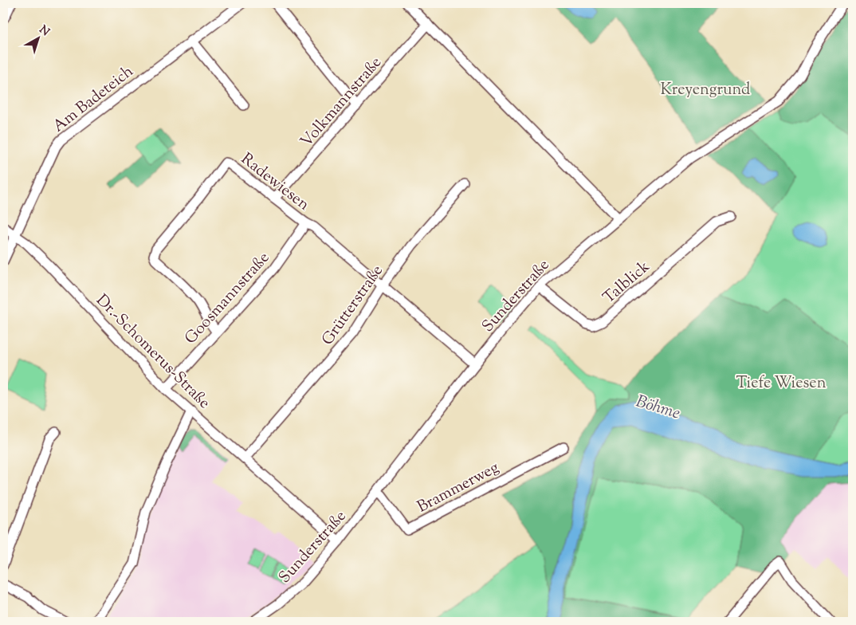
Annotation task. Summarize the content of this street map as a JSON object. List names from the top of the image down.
{
  "streets": {
    "street": [
      "Am Badeteich",
      "Volkmannstraße",
      "Radewiesen",
      "Talblick",
      "Sunderstraße",
      "Goosmannstraße",
      "Grütterstraße",
      "Dr.-Schomerus-Straße",
      "Brammerweg"
    ]
  },
  "crossings": [
    ["Am Badeteich", "Dr.-Schomerus-Straße"],
    ["Volkmannstraße", "Radewiesen"],
    ["Radewiesen", "Sunderstraße"],
    ["Radewiesen", "Goosmannstraße"],
    ["Radewiesen", "Grütterstraße"],
    ["Talblick", "Sunderstraße"],
    ["Sunderstraße", "Dr.-Schomerus-Straße"],
    ["Sunderstraße", "Brammerweg"],
    ["Goosmannstraße", "Dr.-Schomerus-Straße"],
    ["Grütterstraße", "Dr.-Schomerus-Straße"]
  ],
  "water": ["Böhme"],
  "parks": ["Kreyengrund", "Tiefe Wiesen"],
  "north": "top right"
}
